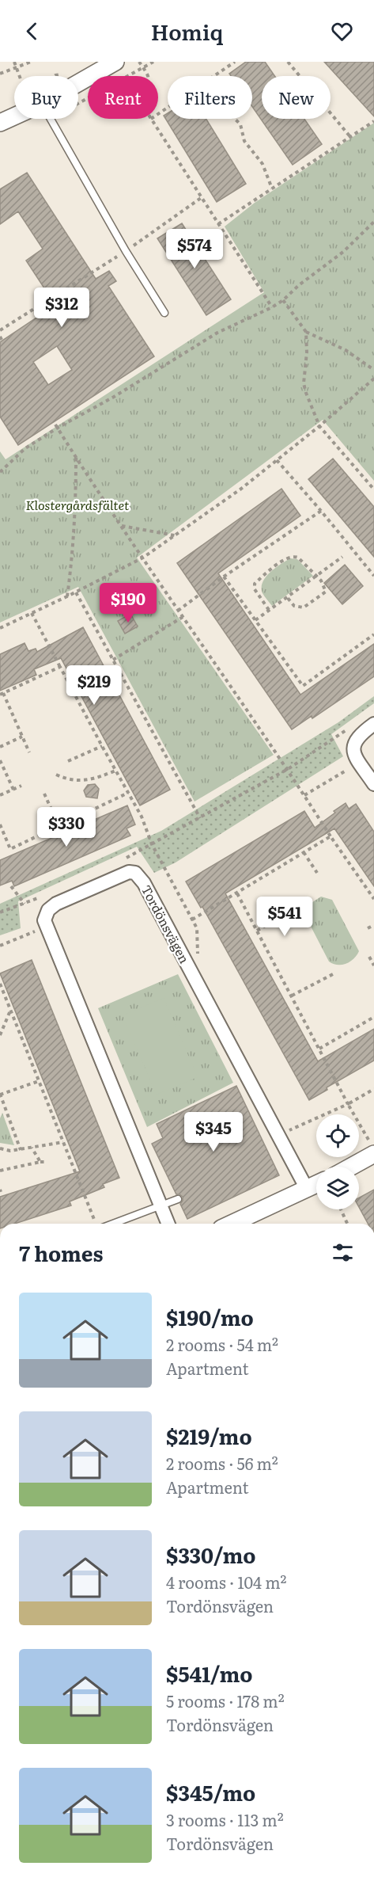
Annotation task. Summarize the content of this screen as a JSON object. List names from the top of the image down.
{
  "streets": {
    "street": ["Tordönsvägen"]
  },
  "parks": ["Klostergårdsfältet"],
  "page": {
    "header": "Homiq",
    "chip": [
      "Buy",
      "Rent",
      "Filters",
      "New"
    ],
    "price": [
      "$574",
      "$312",
      "$190",
      "$219",
      "$330",
      "$541",
      "$345"
    ],
    "heading": "7 homes",
    "list": [
      {
        "name": "$190/mo",
        "note": "2 rooms · 54 m² · Apartment"
      },
      {
        "name": "$219/mo",
        "note": "2 rooms · 56 m² · Apartment"
      },
      {
        "name": "$330/mo",
        "note": "4 rooms · 104 m² · Tordönsvägen"
      },
      {
        "name": "$541/mo",
        "note": "5 rooms · 178 m² · Tordönsvägen"
      },
      {
        "name": "$345/mo",
        "note": "3 rooms · 113 m² · Tordönsvägen"
      }
    ]
  }
}
